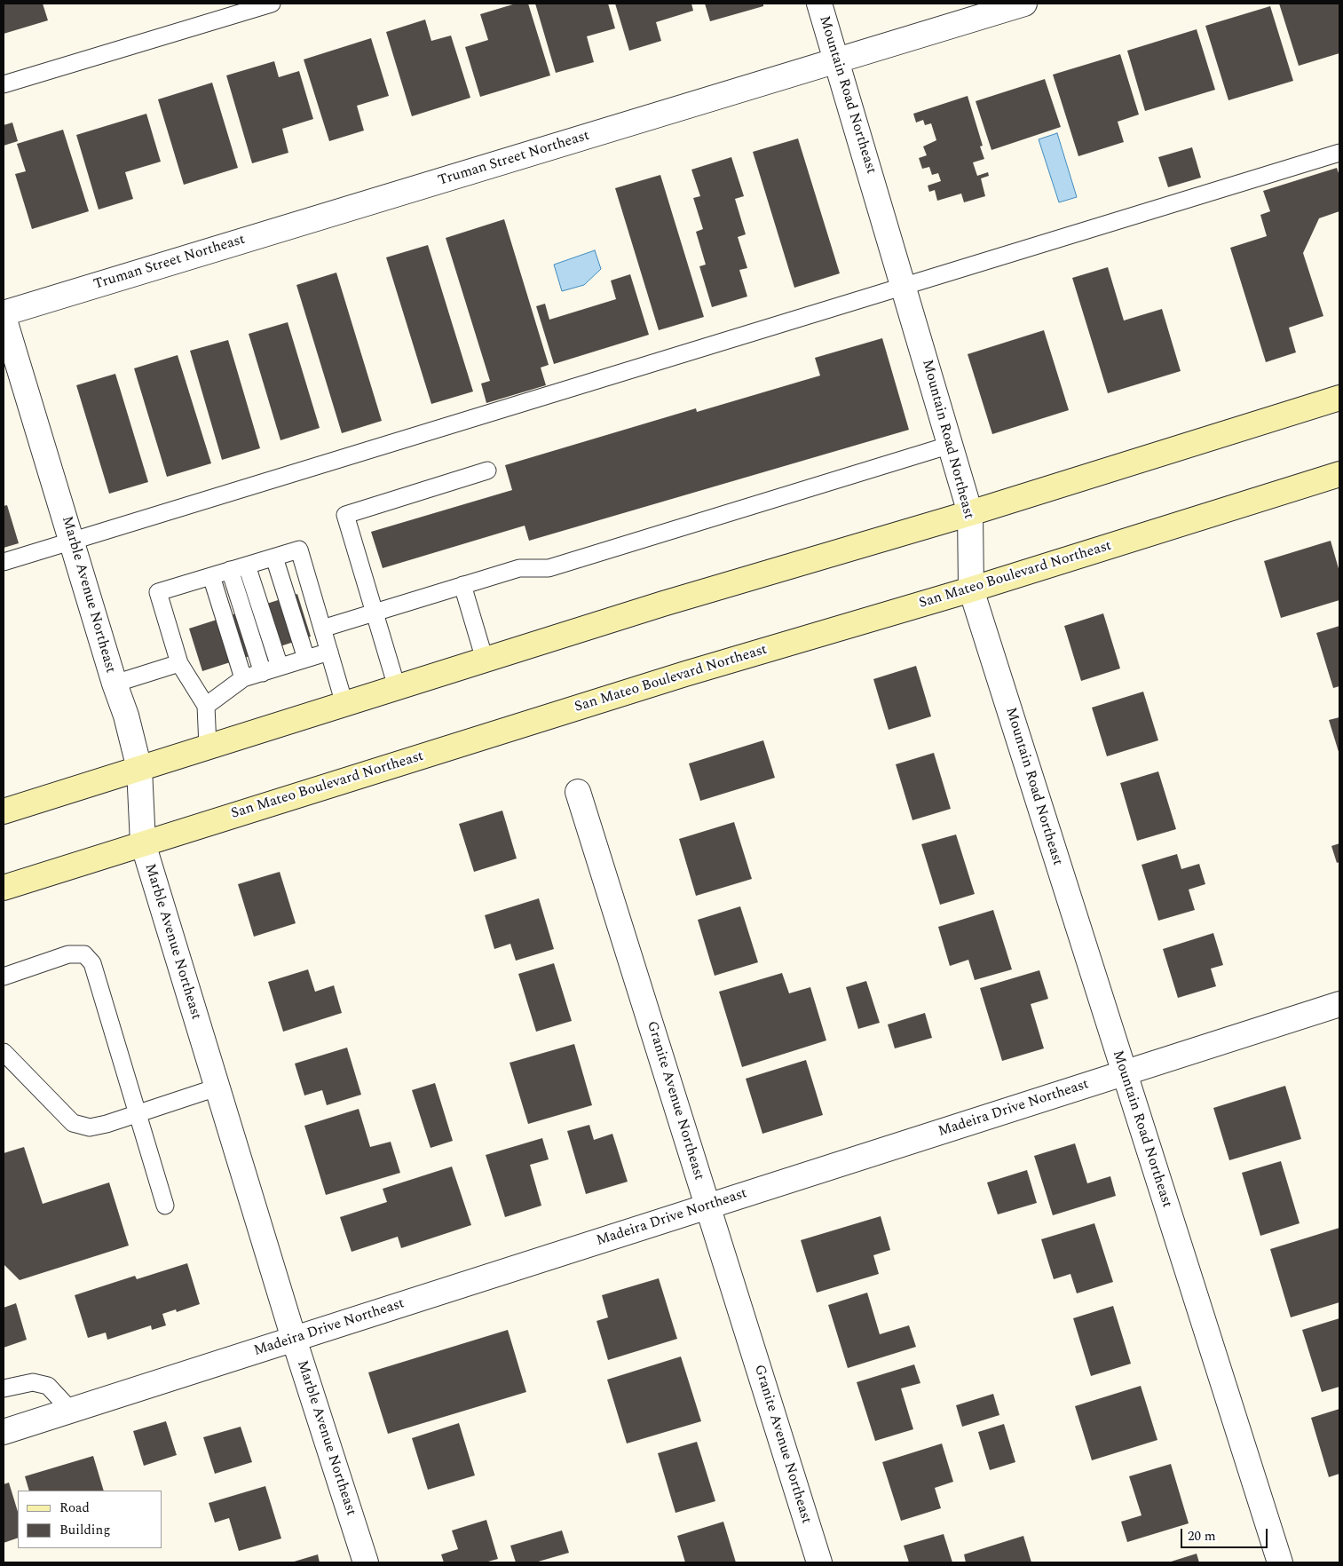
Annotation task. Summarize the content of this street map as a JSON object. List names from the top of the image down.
{
  "streets": {
    "main road": ["San Mateo Boulevard Northeast"],
    "street": [
      "Mountain Road Northeast",
      "Truman Street Northeast",
      "Marble Avenue Northeast",
      "Granite Avenue Northeast",
      "Madeira Drive Northeast"
    ]
  },
  "crossings": [
    ["Mountain Road Northeast", "Truman Street Northeast"],
    ["Mountain Road Northeast", "San Mateo Boulevard Northeast"],
    ["Mountain Road Northeast", "Madeira Drive Northeast"],
    ["Truman Street Northeast", "Marble Avenue Northeast"],
    ["San Mateo Boulevard Northeast", "Marble Avenue Northeast"],
    ["Marble Avenue Northeast", "Madeira Drive Northeast"],
    ["Granite Avenue Northeast", "Madeira Drive Northeast"]
  ],
  "legend": ["Road", "Building"],
  "scale_bar": "20 m"
}
